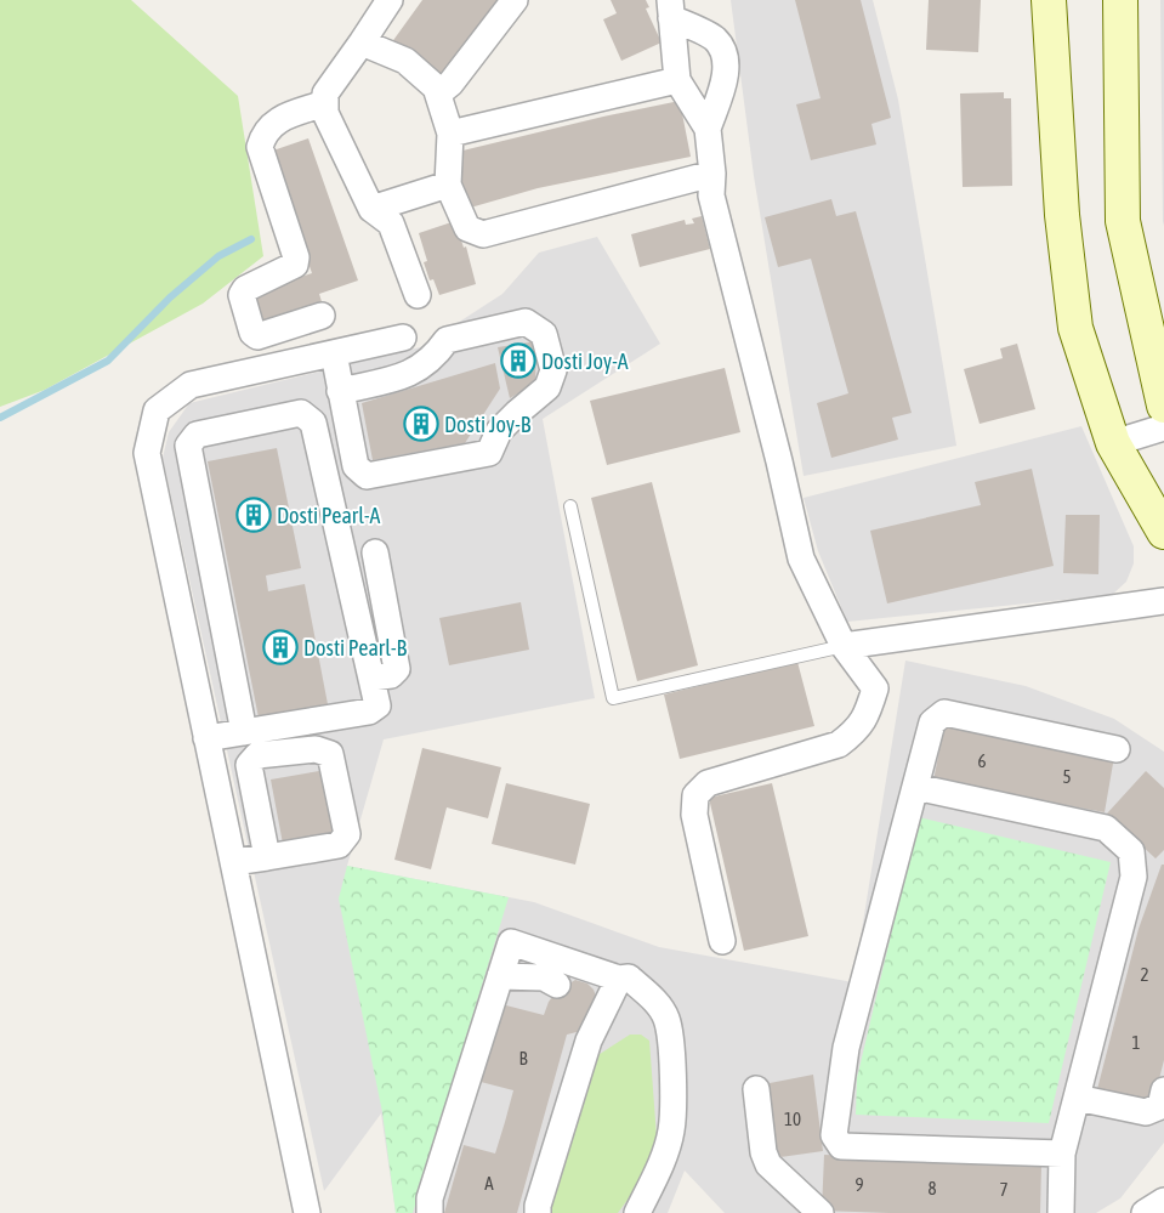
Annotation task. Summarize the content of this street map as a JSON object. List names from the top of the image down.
{
  "places": {
    "building": [
      "Dosti Joy-A",
      "Dosti Joy-B",
      "Dosti Pearl-A",
      "Dosti Pearl-B"
    ]
  },
  "house_numbers": [
    "6",
    "5",
    "2",
    "1",
    "B",
    "10",
    "A",
    "9",
    "8",
    "7"
  ]
}
